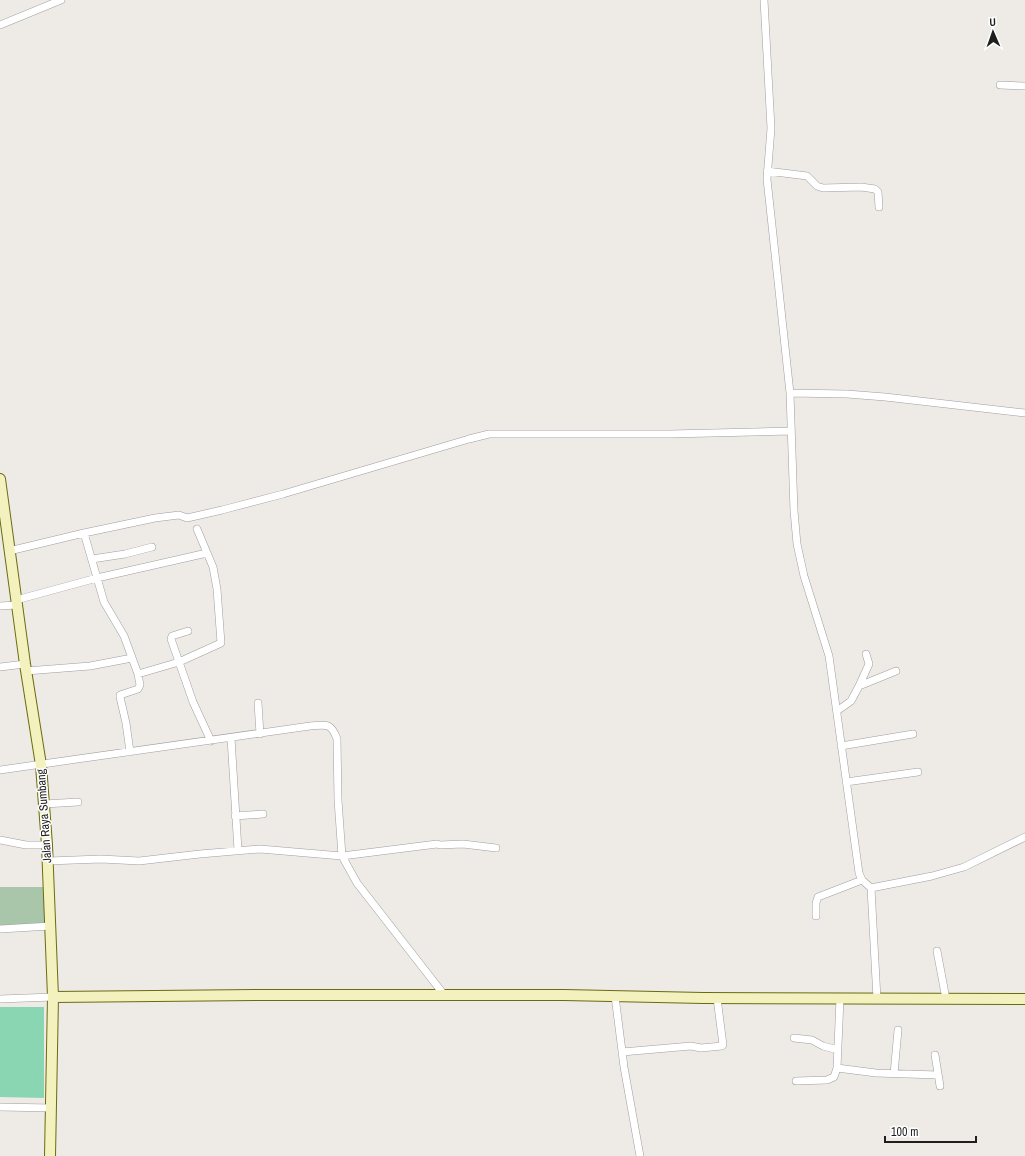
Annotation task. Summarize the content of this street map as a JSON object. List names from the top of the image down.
{
  "streets": {
    "street": ["Jalan Raya Sumbang"]
  },
  "scale_bar": "100 m",
  "north": "top"
}
